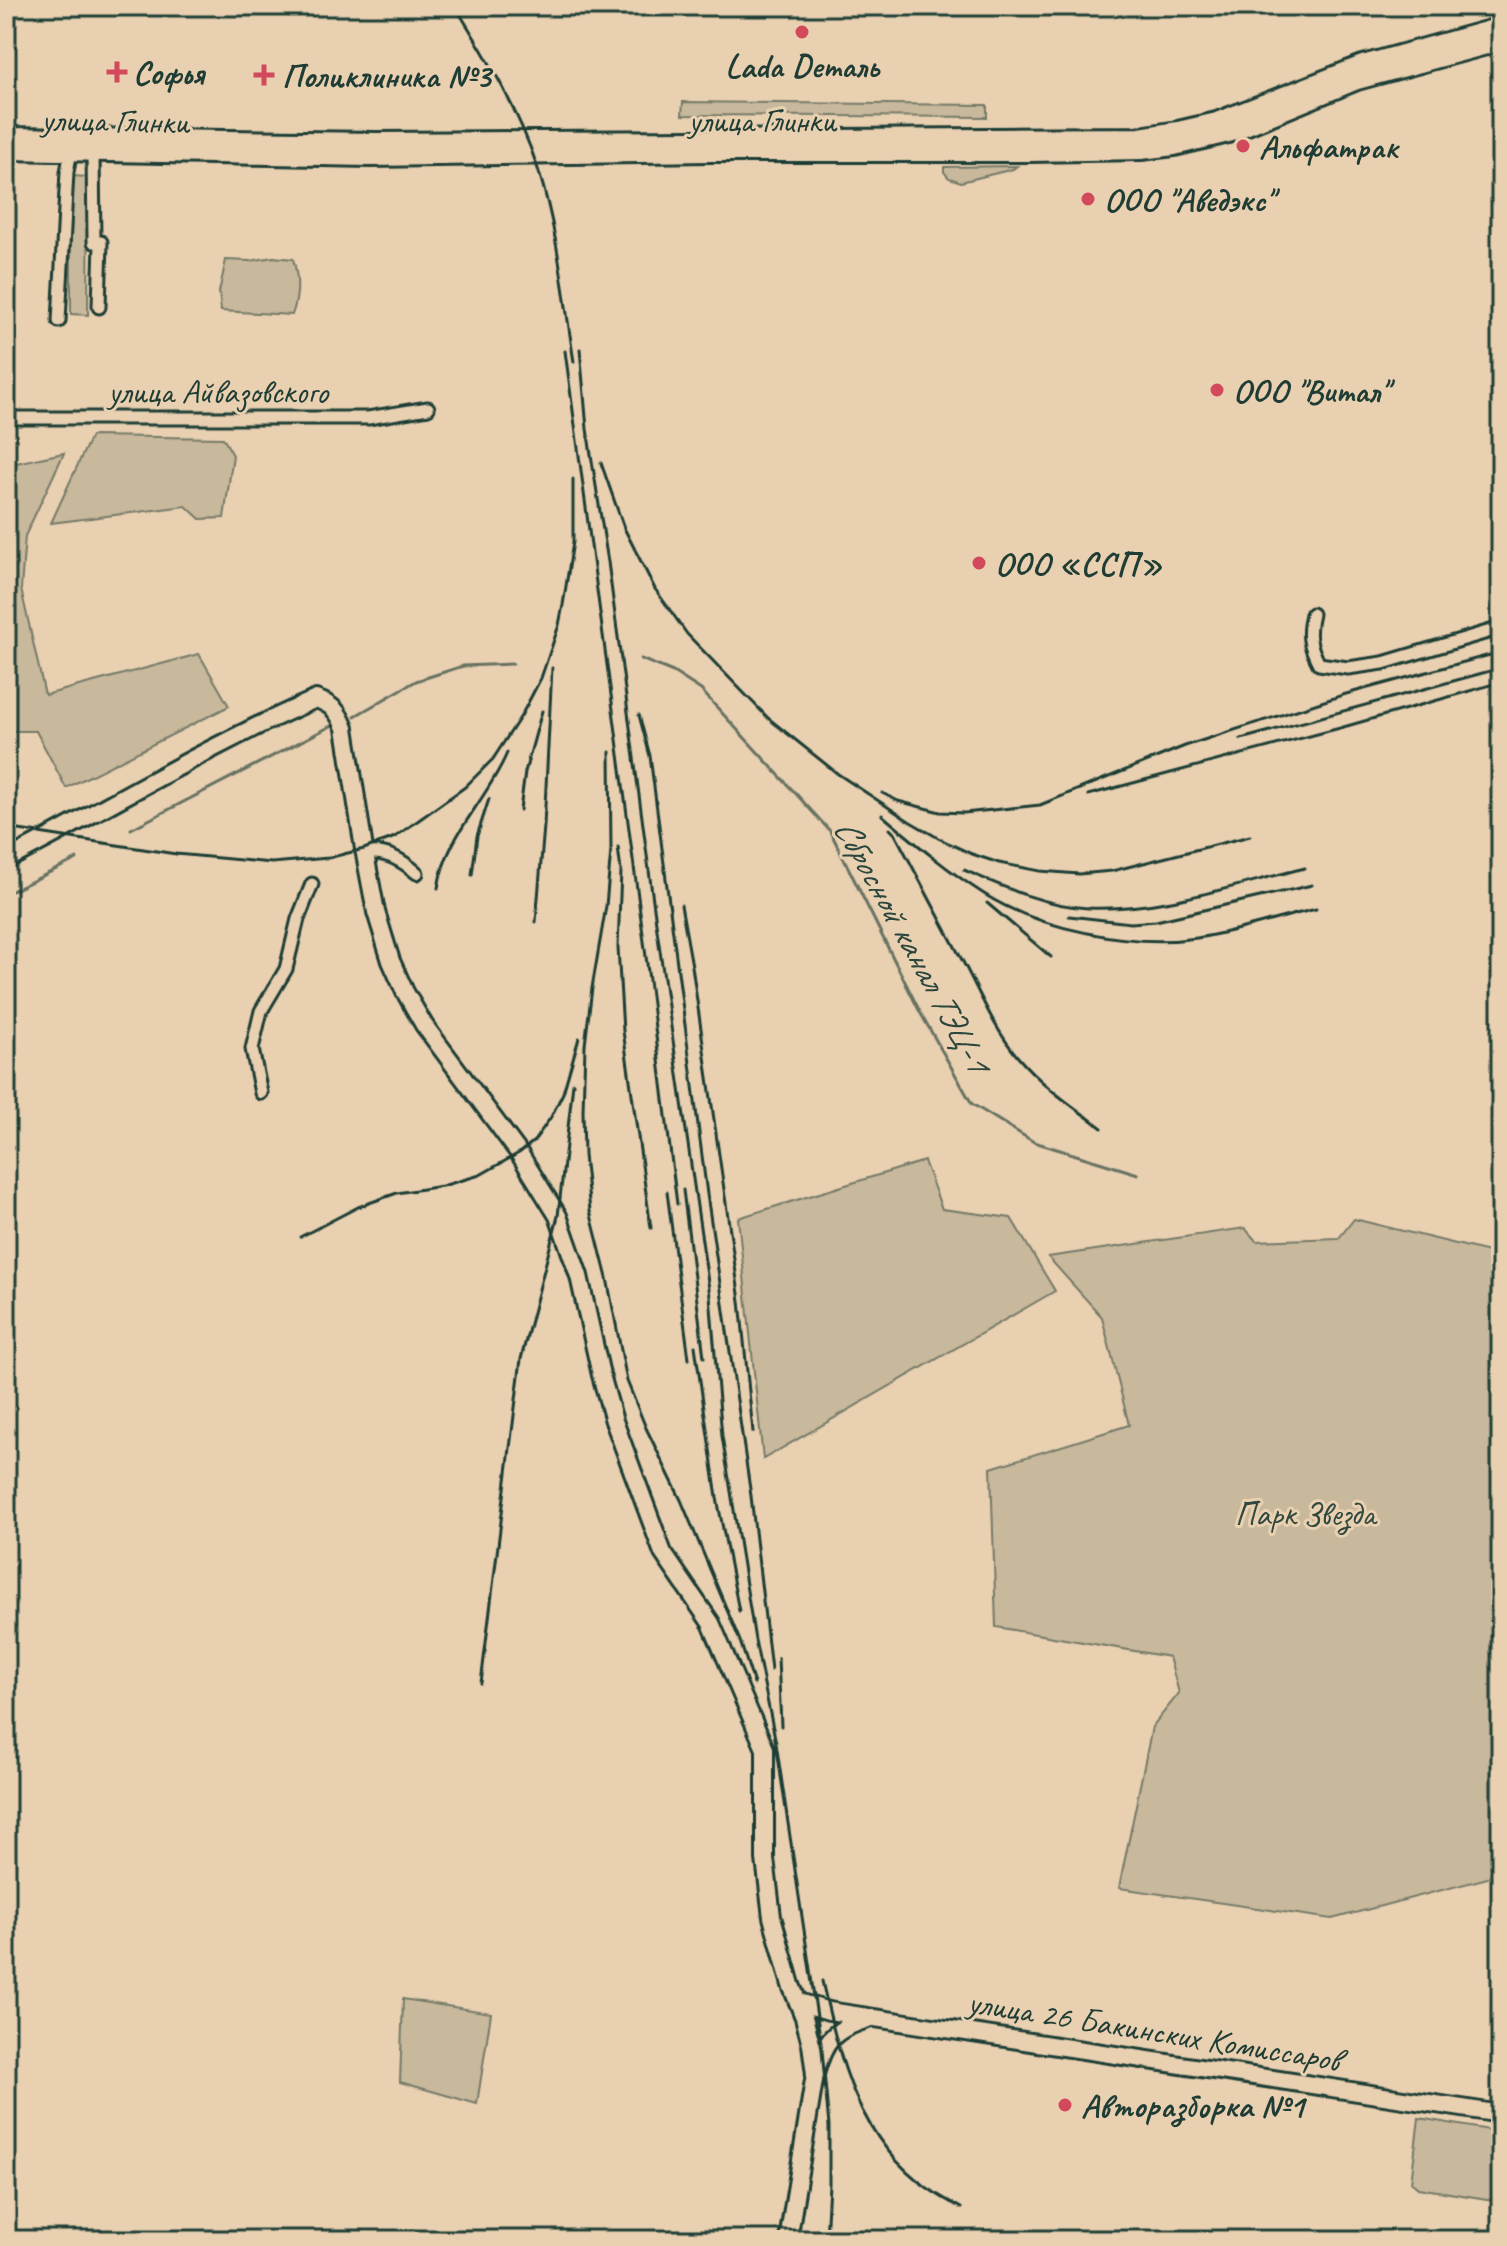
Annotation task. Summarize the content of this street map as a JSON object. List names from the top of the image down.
{
  "streets": {
    "highway": ["улица Глинки"],
    "main road": ["улица 26 Бакинских Комиссаров"],
    "street": ["улица Айвазовского"]
  },
  "water": ["Сбросной канал ТЭЦ-1"],
  "parks": ["Парк Звезда"],
  "places": {
    "other": [
      "Lada Dеталь",
      "Альфатрак",
      "ООО \"Аведэкс\"",
      "ООО \"Витал\"",
      "ООО «ССП»",
      "Авторазборка №1"
    ],
    "health": ["Софья", "Поликлиника №3"]
  }
}
